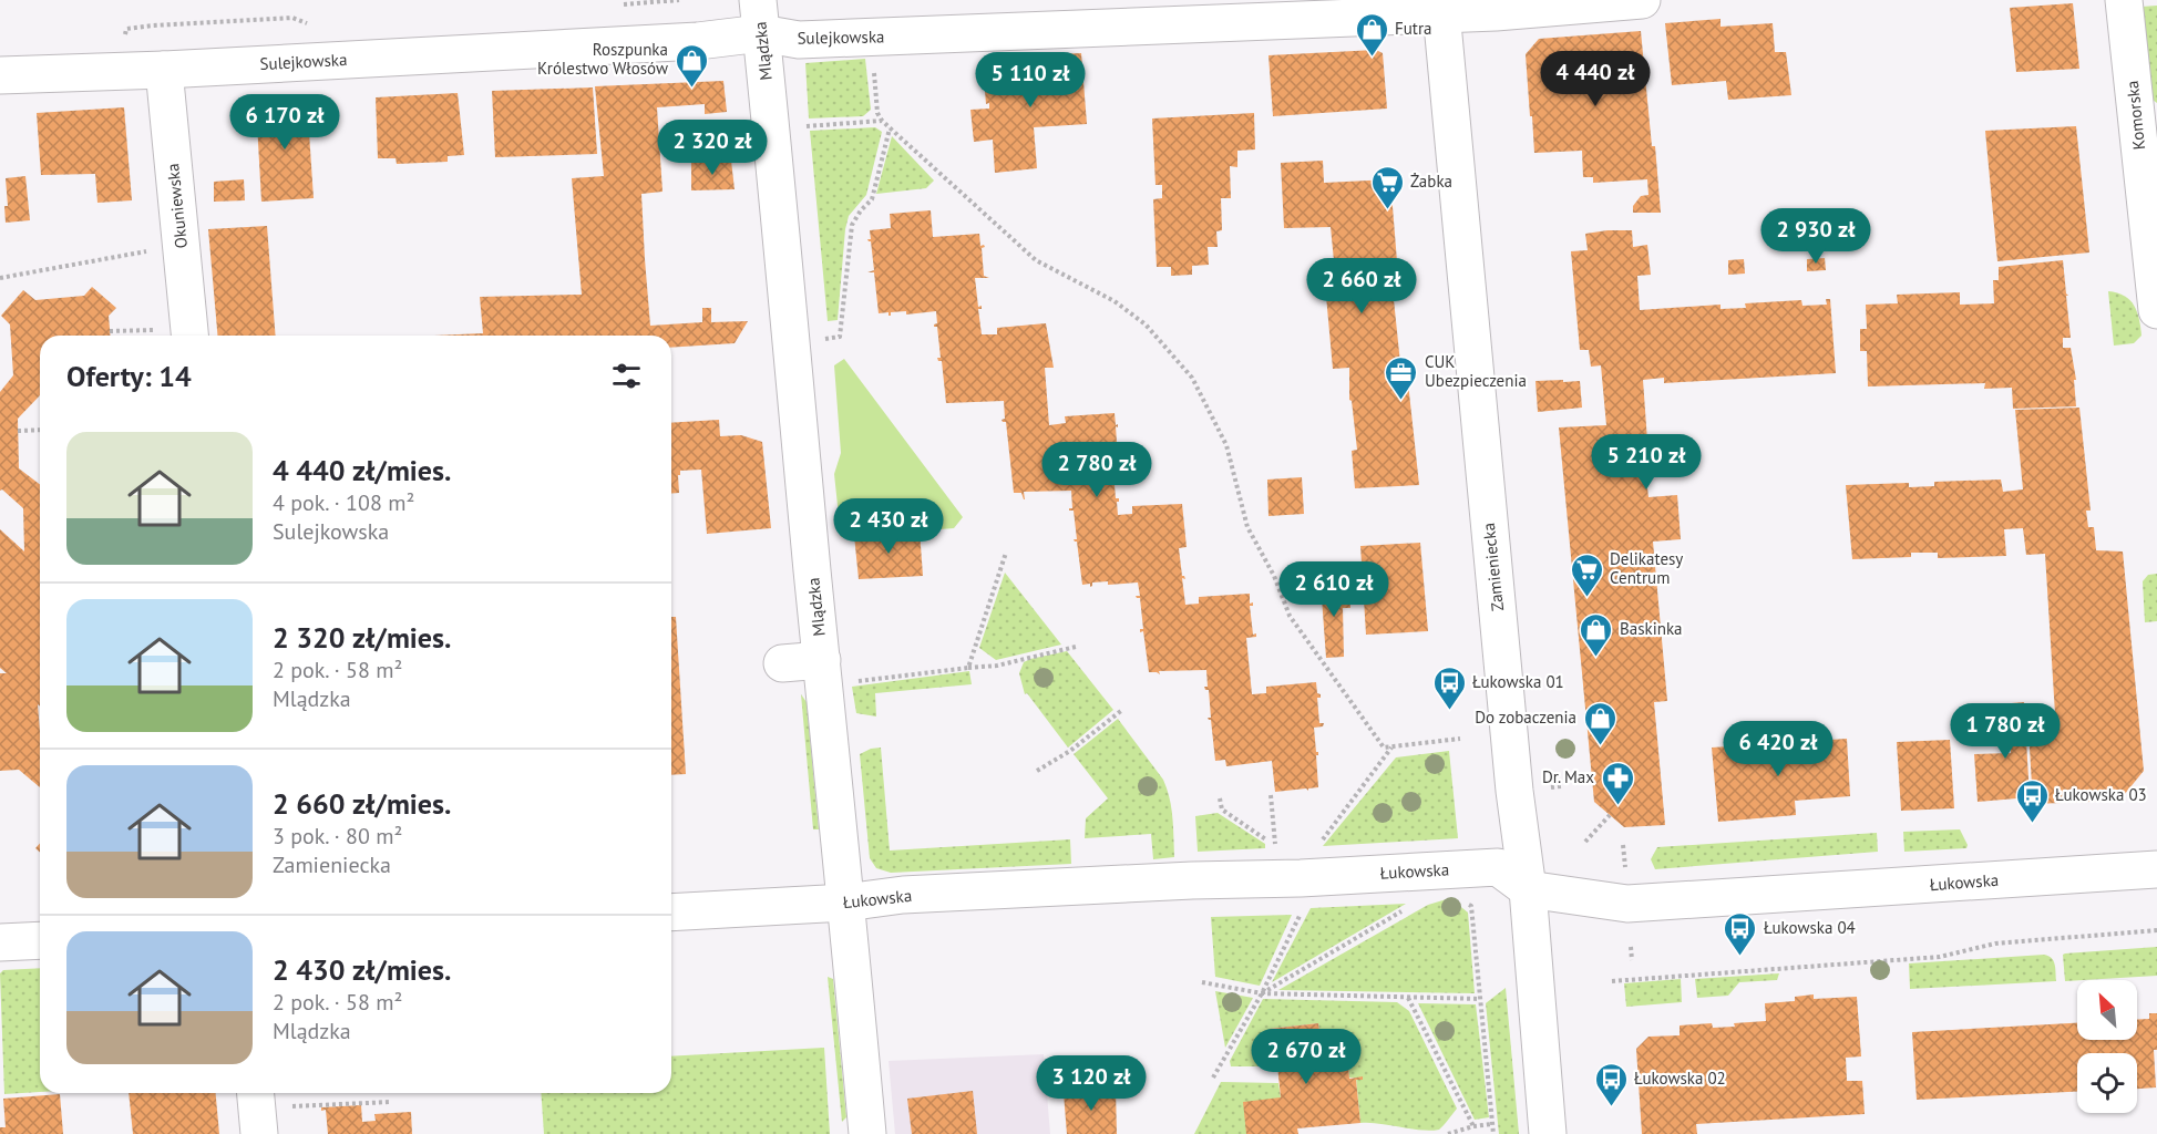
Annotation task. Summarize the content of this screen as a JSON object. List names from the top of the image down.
{
  "streets": {
    "street": [
      "Sulejkowska",
      "Mlądzka",
      "Komorska",
      "Okuniewska",
      "Zamieniecka",
      "Łukowska"
    ]
  },
  "crossings": [
    ["Sulejkowska", "Mlądzka"],
    ["Sulejkowska", "Okuniewska"],
    ["Sulejkowska", "Zamieniecka"],
    ["Mlądzka", "Łukowska"],
    ["Zamieniecka", "Łukowska"]
  ],
  "places": {
    "shop": [
      "Futra",
      "Roszpunka Królestwo Włosów",
      "Baskinka",
      "Do zobaczenia"
    ],
    "supermarket": ["Żabka", "Delikatesy Centrum"],
    "office": ["CUK Ubezpieczenia"],
    "bus stop": [
      "Łukowska 01",
      "Łukowska 03",
      "Łukowska 04",
      "Łukowska 02"
    ],
    "pharmacy": ["Dr. Max"]
  },
  "north": "top left",
  "page": {
    "price": [
      "4 440 zł",
      "5 110 zł",
      "6 170 zł",
      "2 320 zł",
      "2 930 zł",
      "2 660 zł",
      "5 210 zł",
      "2 780 zł",
      "2 430 zł",
      "2 610 zł",
      "1 780 zł",
      "6 420 zł",
      "2 670 zł",
      "3 120 zł"
    ],
    "heading": "Oferty: 14",
    "list": [
      {
        "name": "4 440 zł/mies.",
        "note": "4 pok. · 108 m² · Sulejkowska"
      },
      {
        "name": "2 320 zł/mies.",
        "note": "2 pok. · 58 m² · Mlądzka"
      },
      {
        "name": "2 660 zł/mies.",
        "note": "3 pok. · 80 m² · Zamieniecka"
      },
      {
        "name": "2 430 zł/mies.",
        "note": "2 pok. · 58 m² · Mlądzka"
      }
    ]
  }
}
